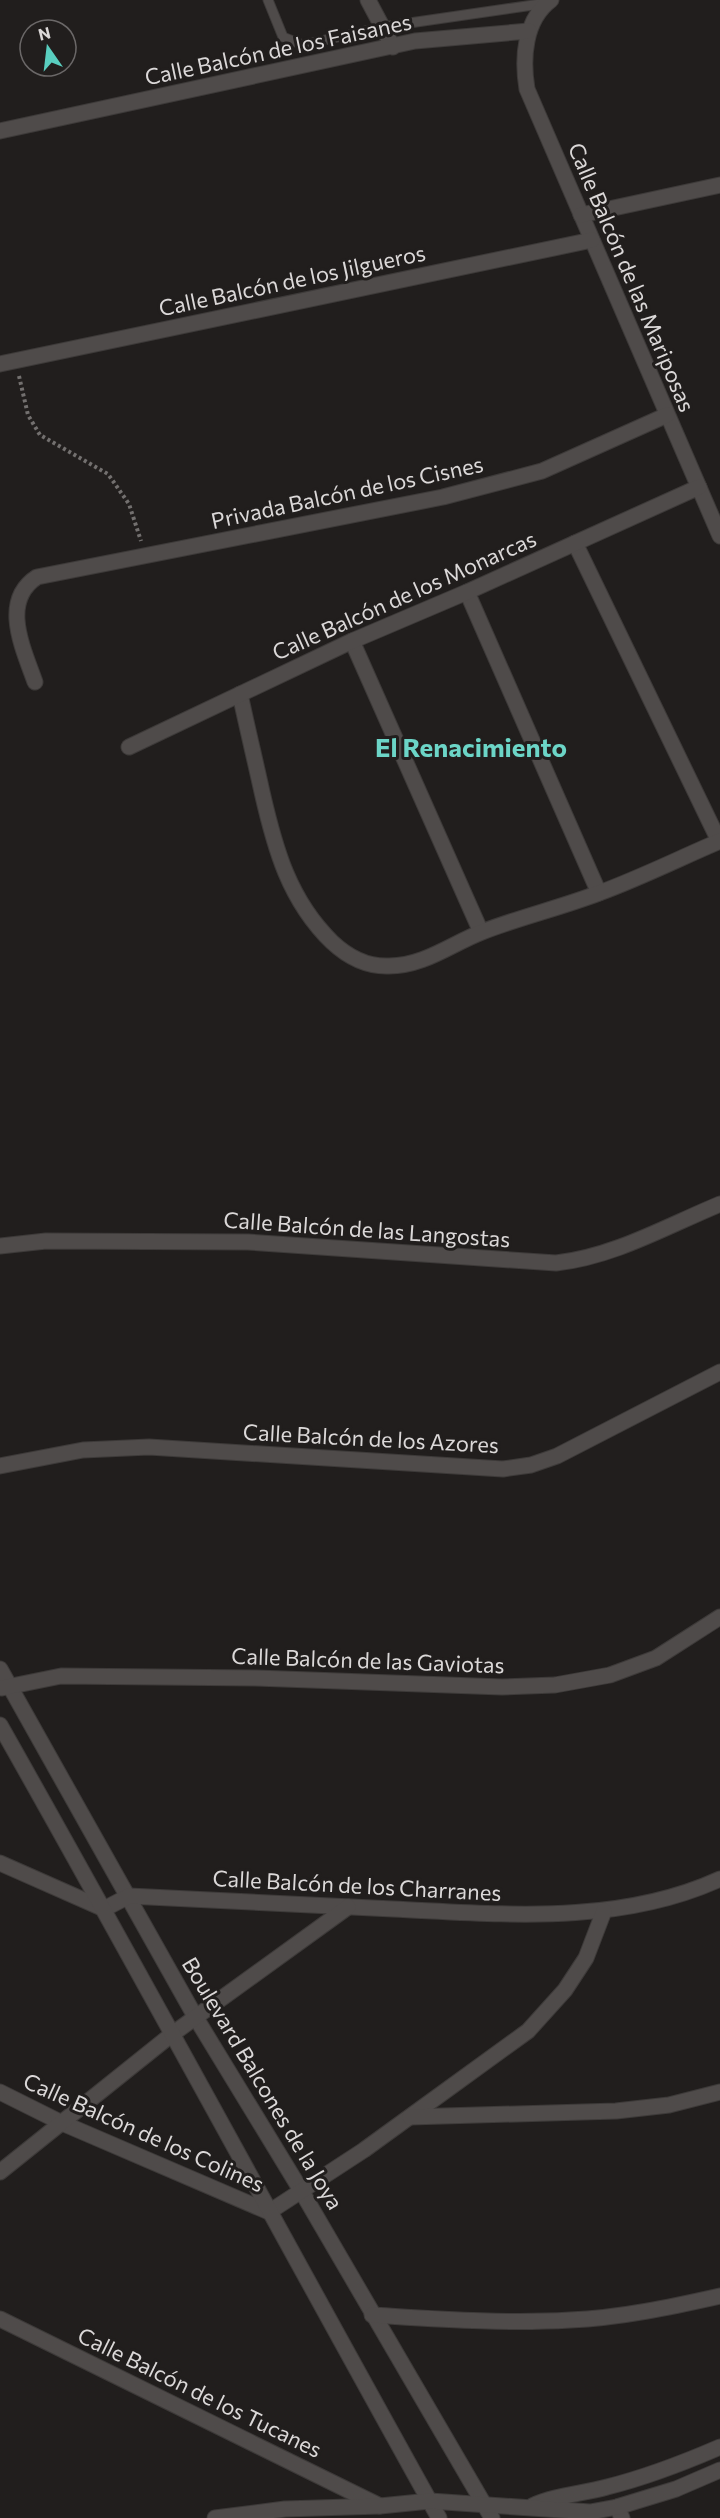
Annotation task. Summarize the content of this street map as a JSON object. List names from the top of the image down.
{
  "streets": {
    "street": [
      "Calle Balcón de los Faisanes",
      "Calle Balcón de las Mariposas",
      "Calle Balcón de los Jilgueros",
      "Privada Balcón de los Cisnes",
      "Calle Balcón de los Monarcas",
      "Calle Balcón de las Langostas",
      "Calle Balcón de los Azores",
      "Calle Balcón de las Gaviotas",
      "Calle Balcón de los Charranes",
      "Boulevard Balcones de la Joya",
      "Calle Balcón de los Colines",
      "Calle Balcón de los Tucanes"
    ]
  },
  "crossings": [
    ["Calle Balcón de los Faisanes", "Calle Balcón de las Mariposas"],
    ["Calle Balcón de las Mariposas", "Calle Balcón de los Jilgueros"],
    ["Calle Balcón de las Mariposas", "Privada Balcón de los Cisnes"],
    ["Calle Balcón de las Mariposas", "Calle Balcón de los Monarcas"],
    ["Calle Balcón de las Gaviotas", "Boulevard Balcones de la Joya"],
    ["Calle Balcón de los Charranes", "Boulevard Balcones de la Joya"]
  ],
  "districts": ["El Renacimiento"],
  "north": "top"
}
